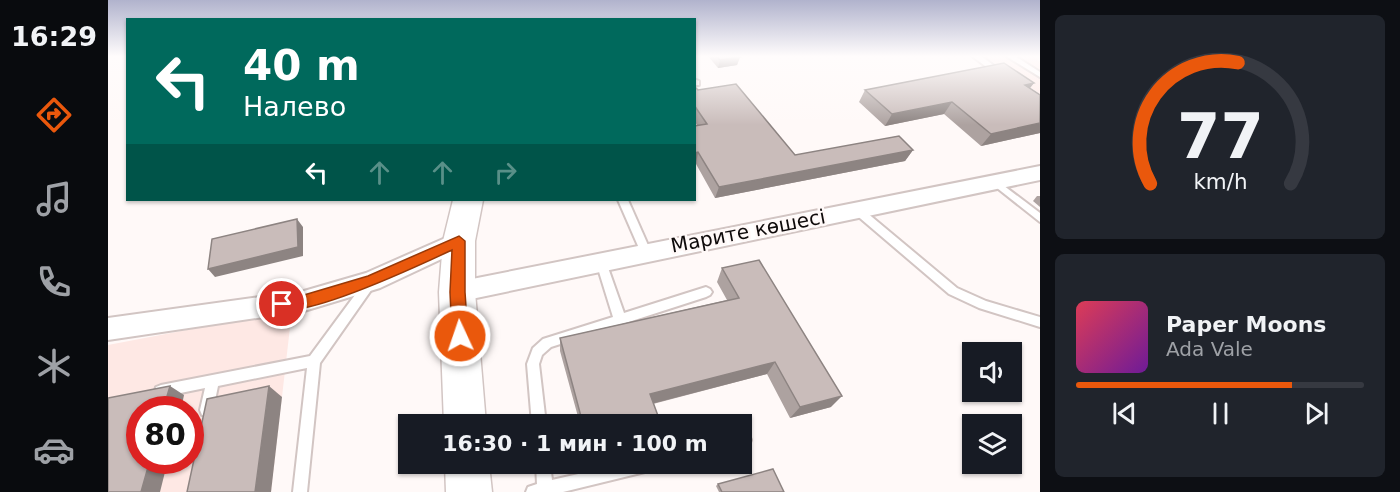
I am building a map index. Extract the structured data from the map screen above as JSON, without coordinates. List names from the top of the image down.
{
  "streets": {
    "street": ["Марите көшесі"]
  },
  "page": {
    "tabs": "16:29",
    "turn": ["40 m", "Налево"],
    "song": ["Paper Moons", "Ada Vale"],
    "limit": "80",
    "trip": "16:30 · 1 мин · 100 m",
    "gauge": ["77", "km/h"]
  }
}
